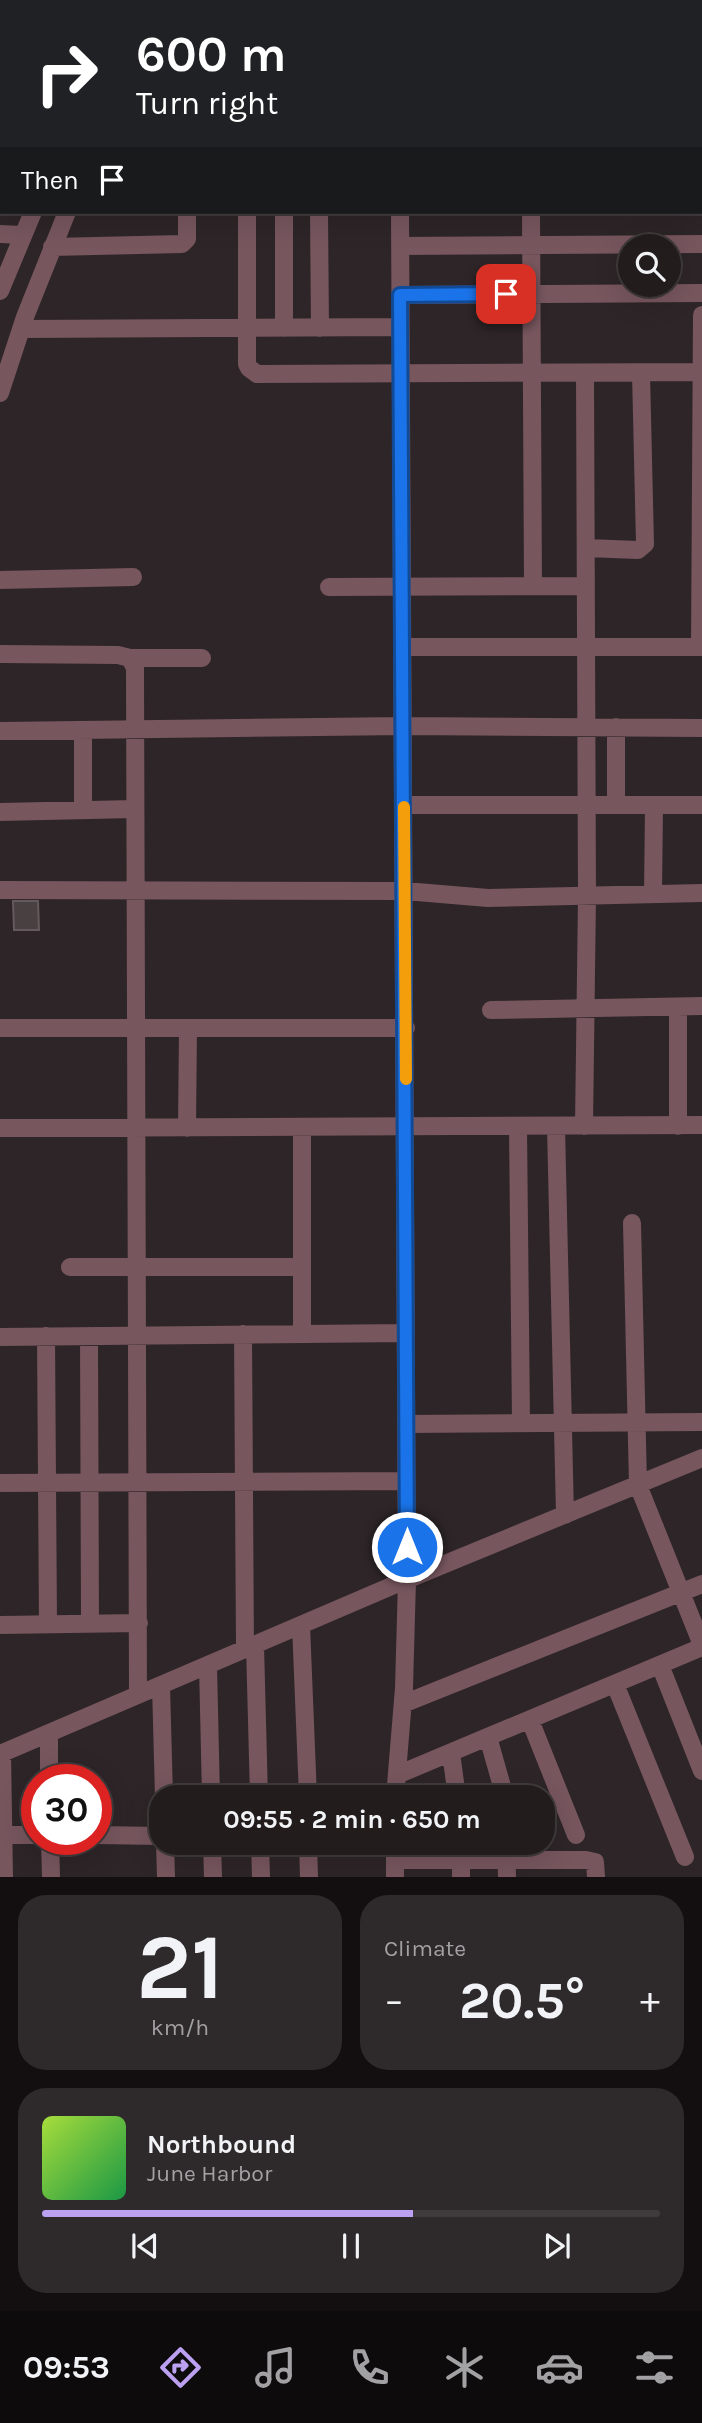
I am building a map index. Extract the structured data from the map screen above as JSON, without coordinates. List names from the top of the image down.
{
  "page": {
    "turn": ["600 m", "Turn right"],
    "then": "Then",
    "limit": "30",
    "trip": "09:55 · 2 min · 650 m",
    "tile": [
      ["21", "km/h"],
      "Climate"
    ],
    "heat": ["−", "20.5°", "+"],
    "song": ["Northbound", "June Harbor"],
    "tabs": "09:53"
  }
}
